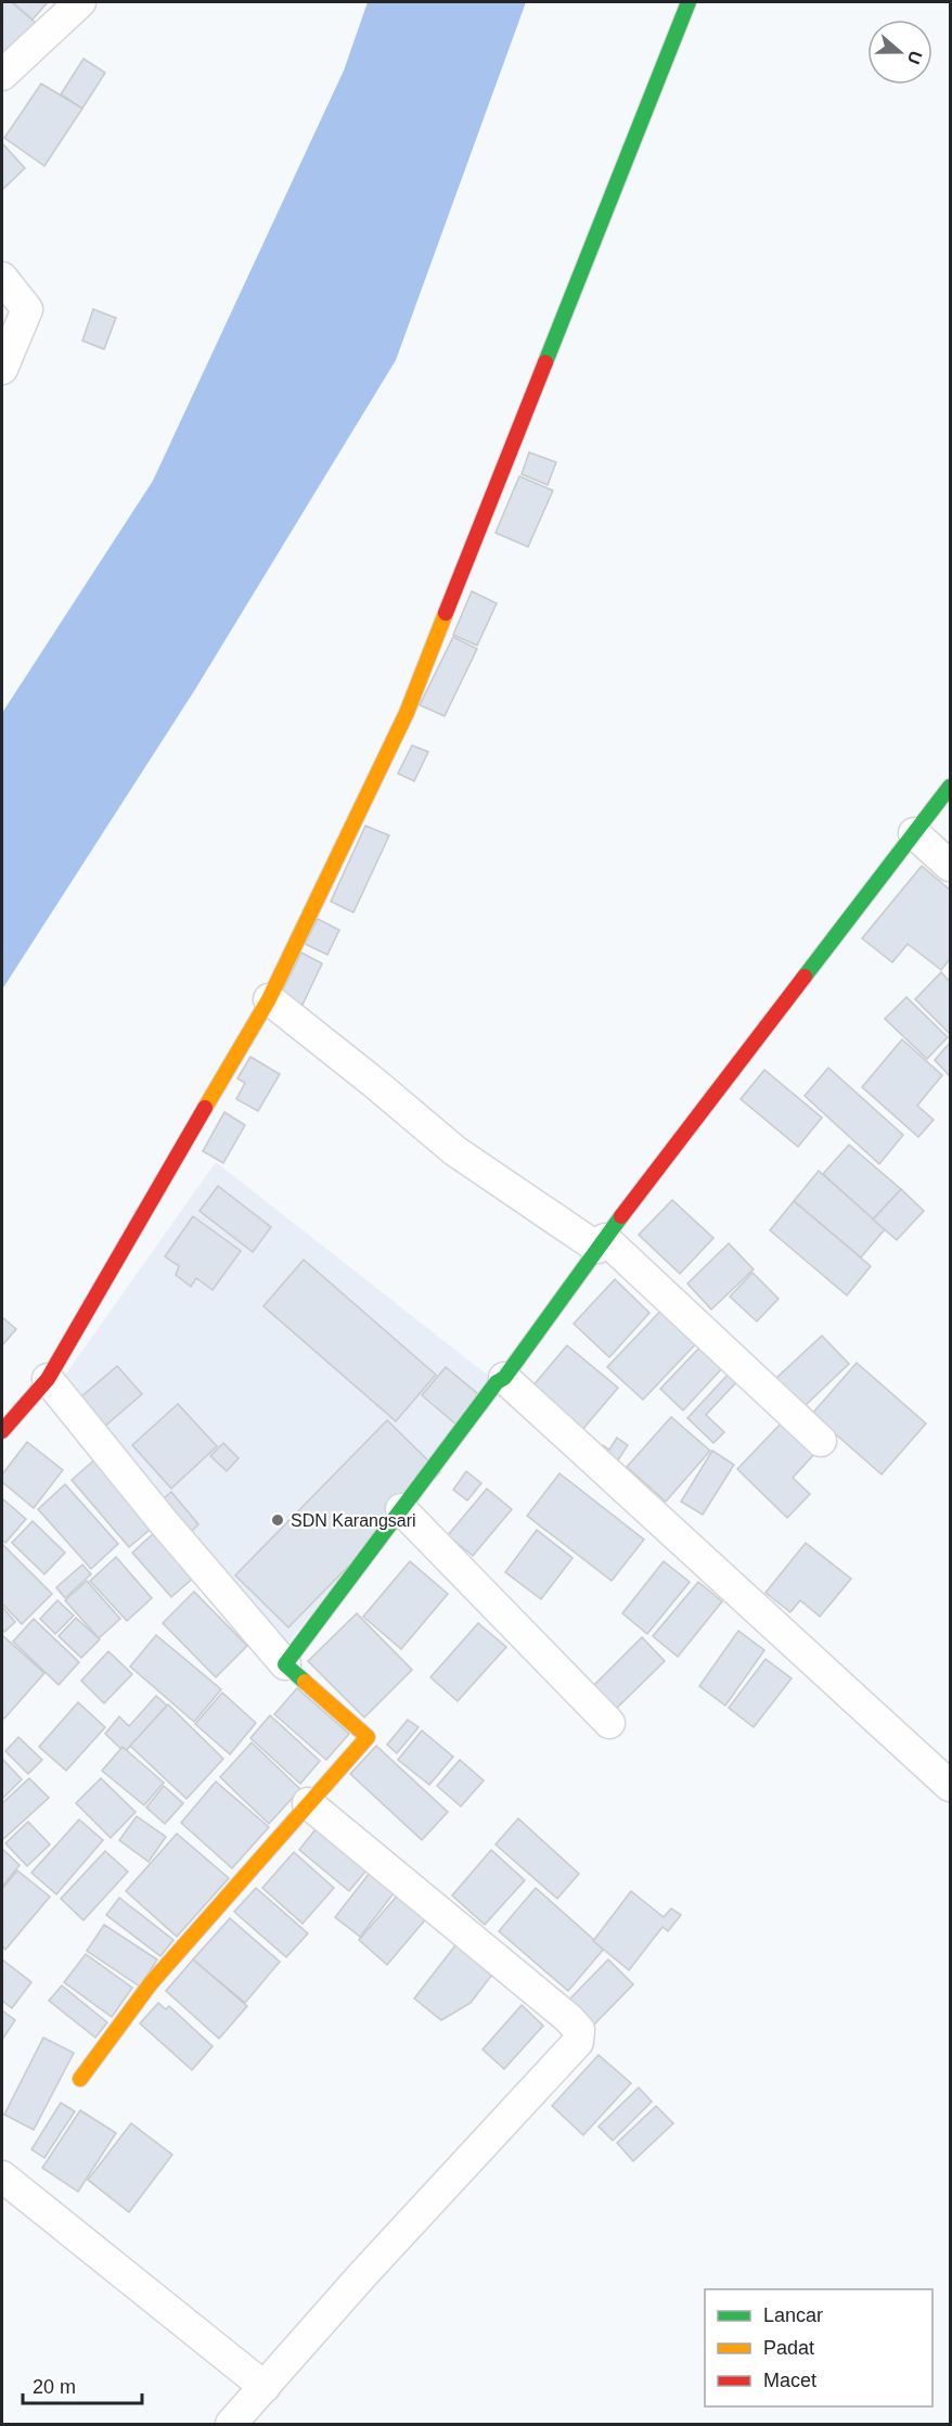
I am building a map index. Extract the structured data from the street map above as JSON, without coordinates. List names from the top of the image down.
{
  "places": ["SDN Karangsari"],
  "legend": ["Lancar", "Padat", "Macet"],
  "scale_bar": "20 m",
  "north": "right"
}
